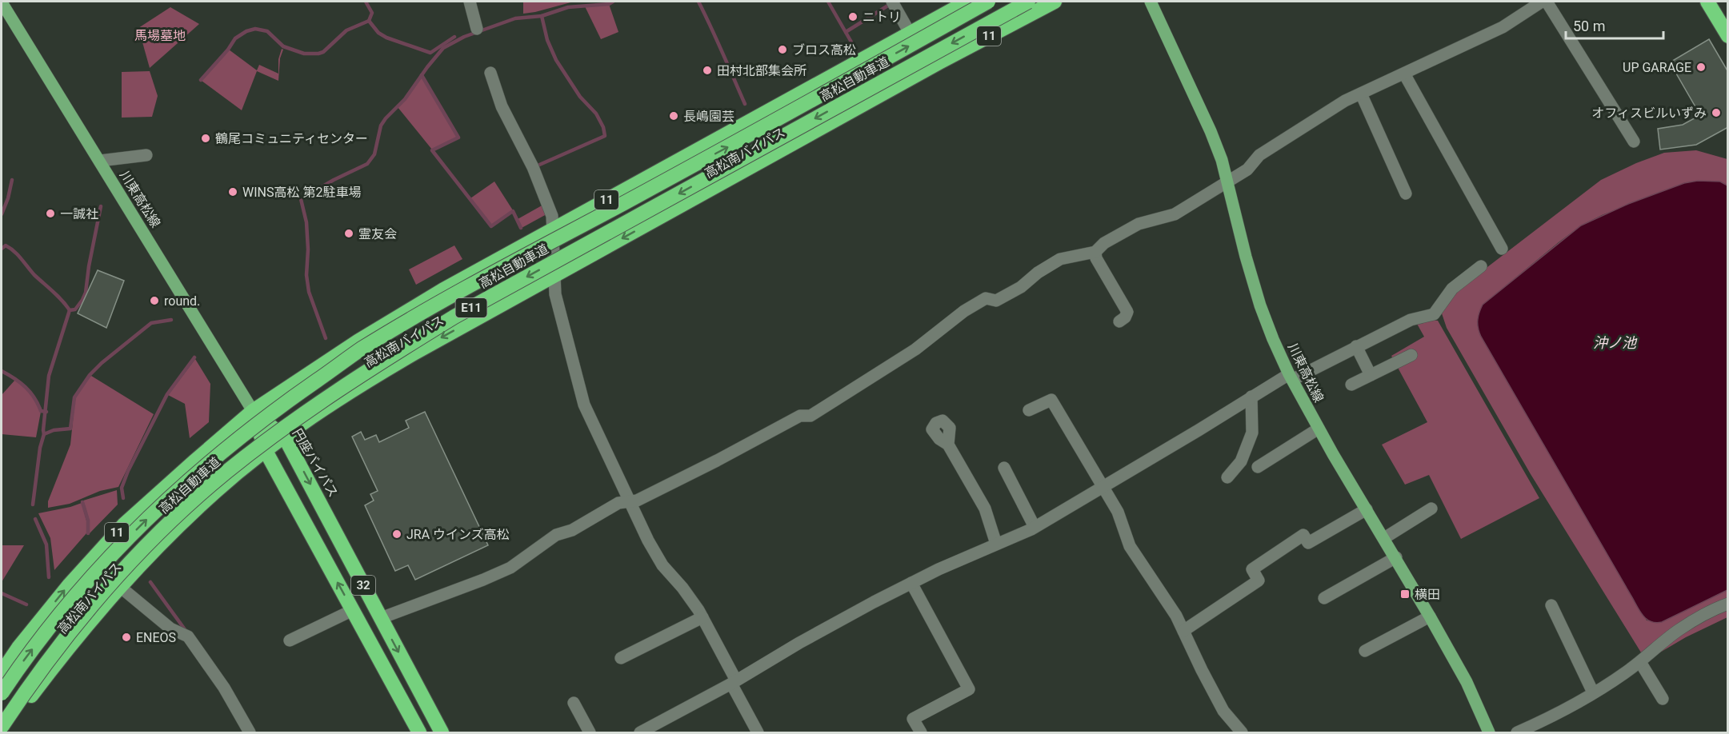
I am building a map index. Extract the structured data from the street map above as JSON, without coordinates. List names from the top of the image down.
{
  "streets": {
    "highway": [
      "11",
      "高松自動車道",
      "高松南バイパス",
      "E11",
      "円座バイパス",
      "32"
    ],
    "main road": ["川東高松線"]
  },
  "crossings": [
    ["高松南バイパス", "川東高松線"],
    ["高松南バイパス", "円座バイパス"],
    ["高松南バイパス", "32"],
    ["川東高松線", "円座バイパス"],
    ["川東高松線", "32"],
    ["円座バイパス", "32"]
  ],
  "water": ["沖ノ池"],
  "parks": ["馬場墓地"],
  "places": {
    "other": [
      "ニトリ",
      "ブロス高松",
      "UP GARAGE",
      "田村北部集会所",
      "オフィスビルいずみ",
      "長嶋園芸",
      "鶴尾コミュニティセンター",
      "WINS高松 第2駐車場",
      "一誠社",
      "霊友会",
      "round.",
      "JRA ウインズ高松",
      "ENEOS"
    ],
    "transit": ["横田"]
  },
  "scale_bar": "50 m"
}
